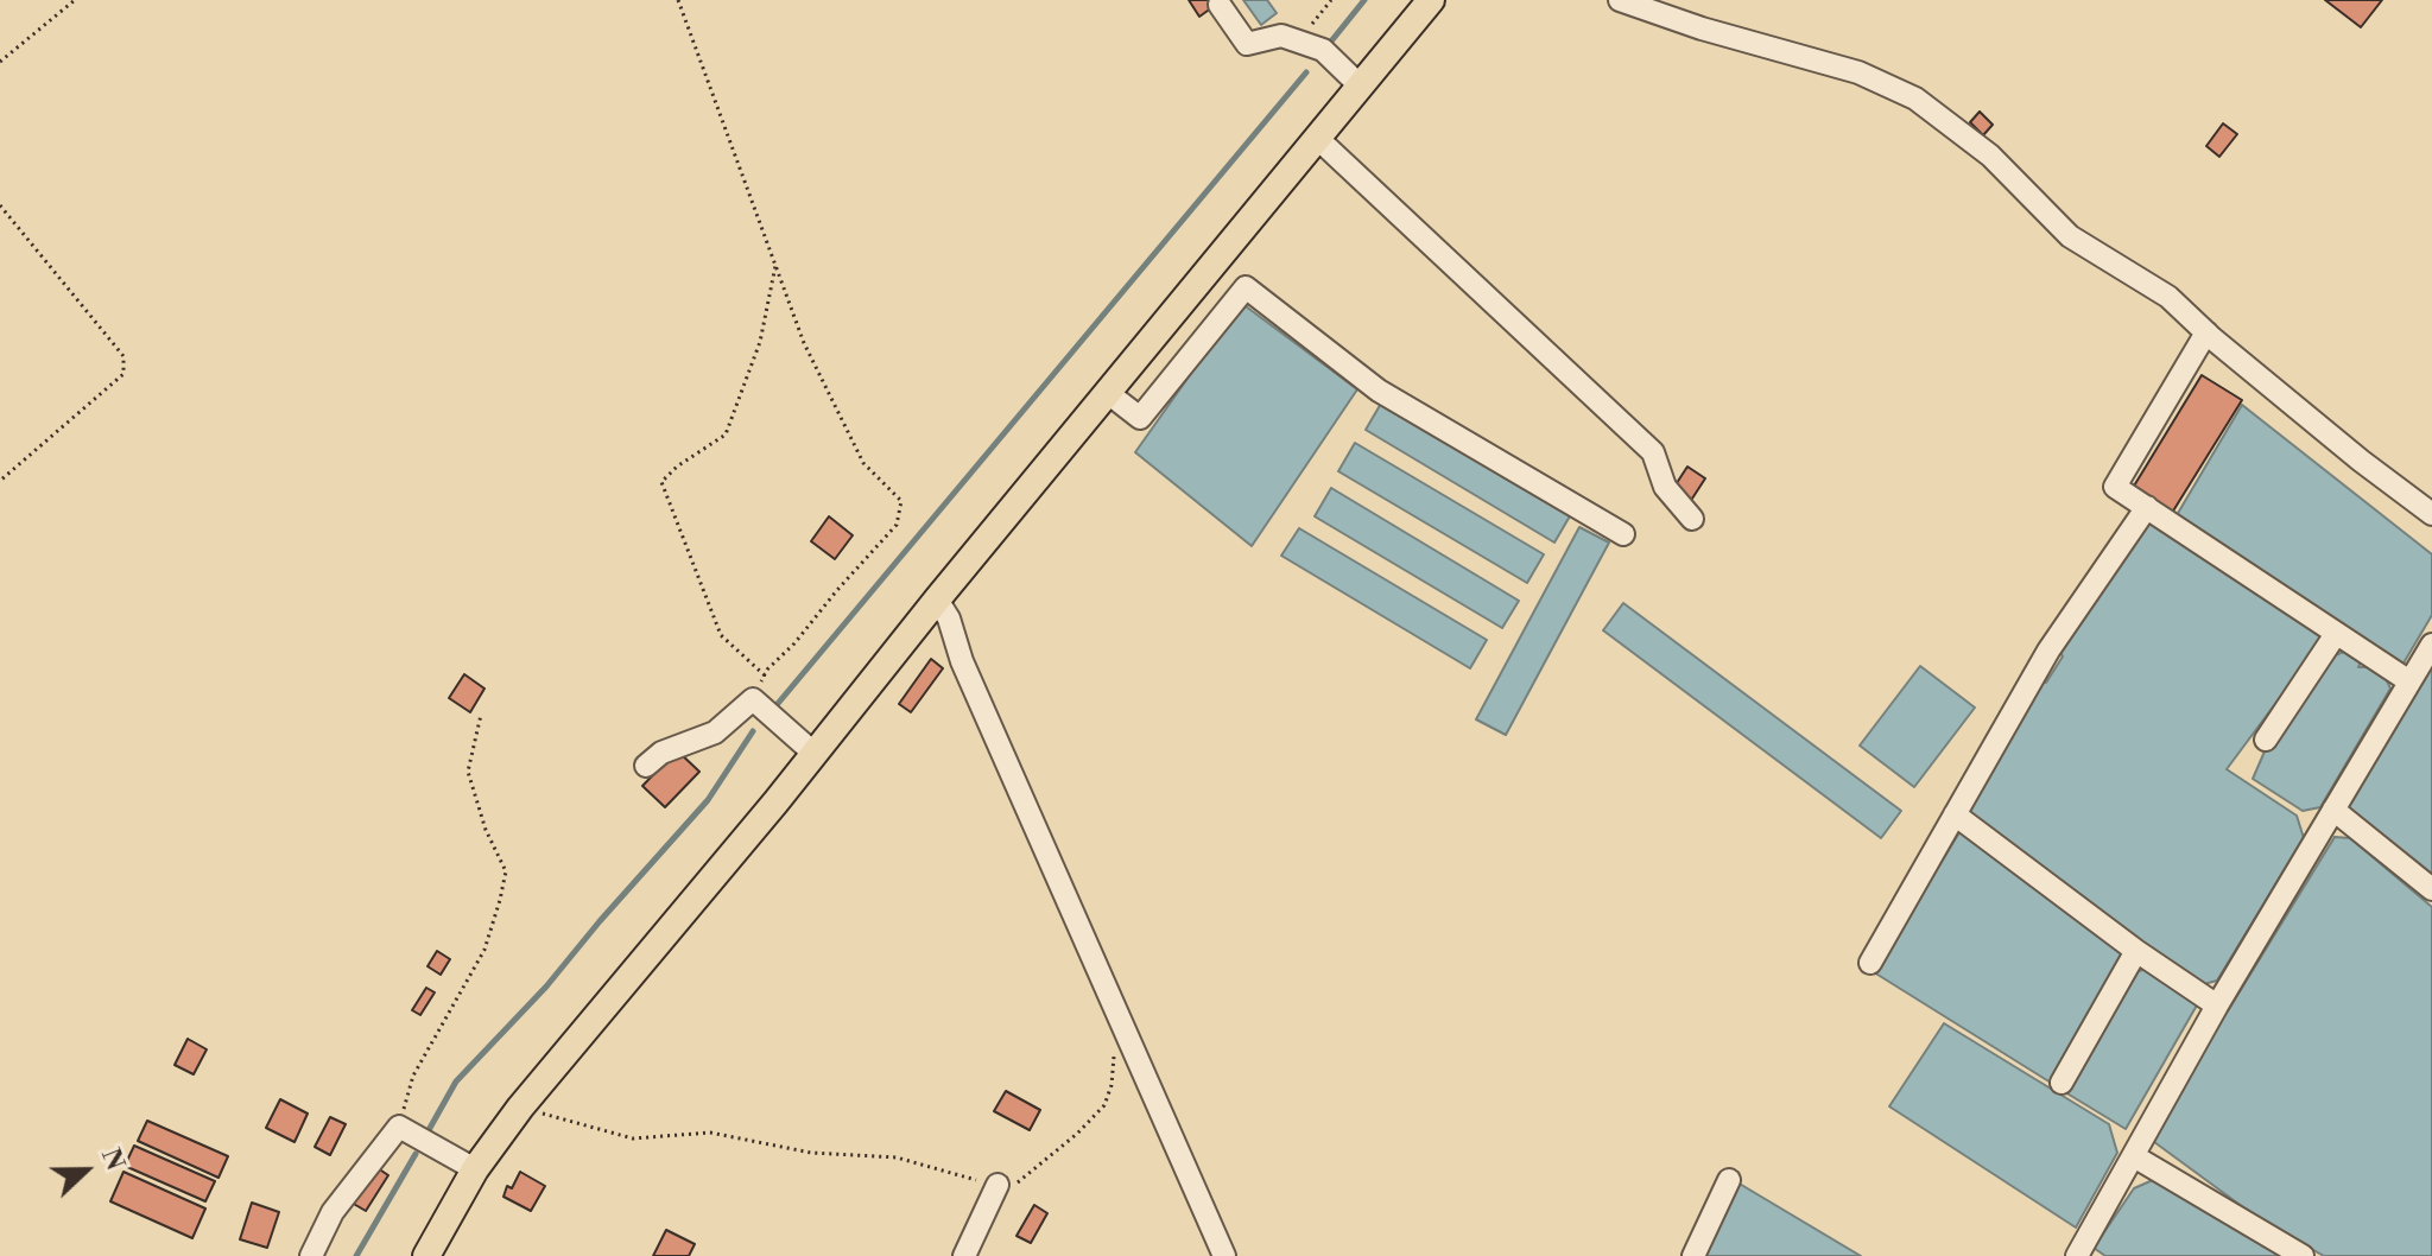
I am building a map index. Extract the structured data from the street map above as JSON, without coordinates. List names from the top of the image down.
{
  "north": "right"
}
